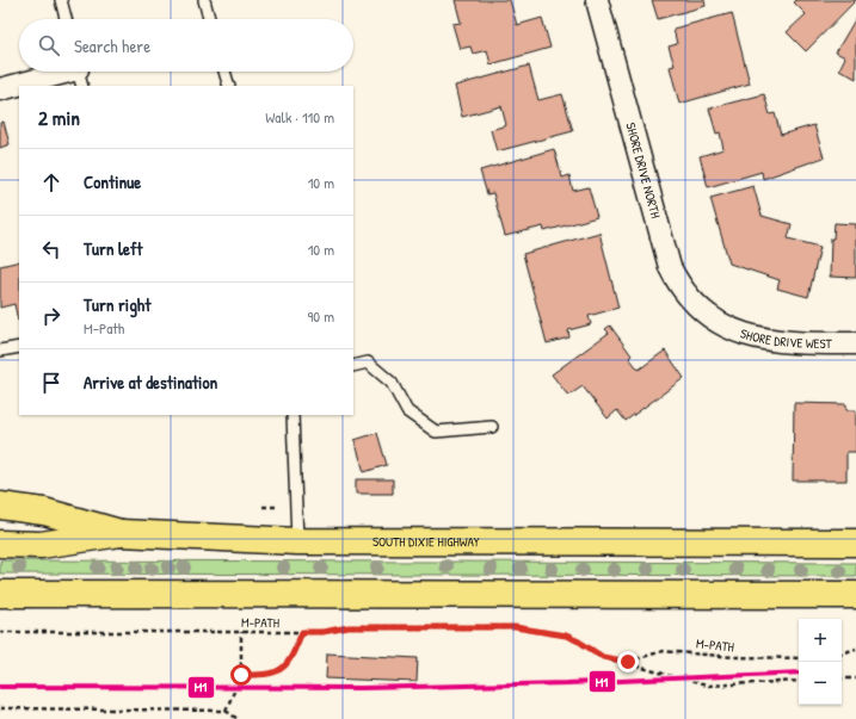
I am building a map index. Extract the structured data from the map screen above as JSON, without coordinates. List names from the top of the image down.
{
  "streets": {
    "main road": ["SOUTH DIXIE HIGHWAY"],
    "street": ["SHORE DRIVE NORTH", "SHORE DRIVE WEST"],
    "path": ["M-PATH"]
  },
  "crossings": [
    ["SHORE DRIVE NORTH", "SHORE DRIVE WEST"]
  ],
  "lines": ["transit line M1"],
  "page": {
    "search": "Search here",
    "heading": ["2 min", "Walk · 110 m"],
    "list": [
      ["Continue", "10 m"],
      ["Turn left", "10 m"],
      ["Turn right", "M-Path", "90 m"],
      "Arrive at destination"
    ],
    "map_buttons": ["+", "−"]
  }
}
